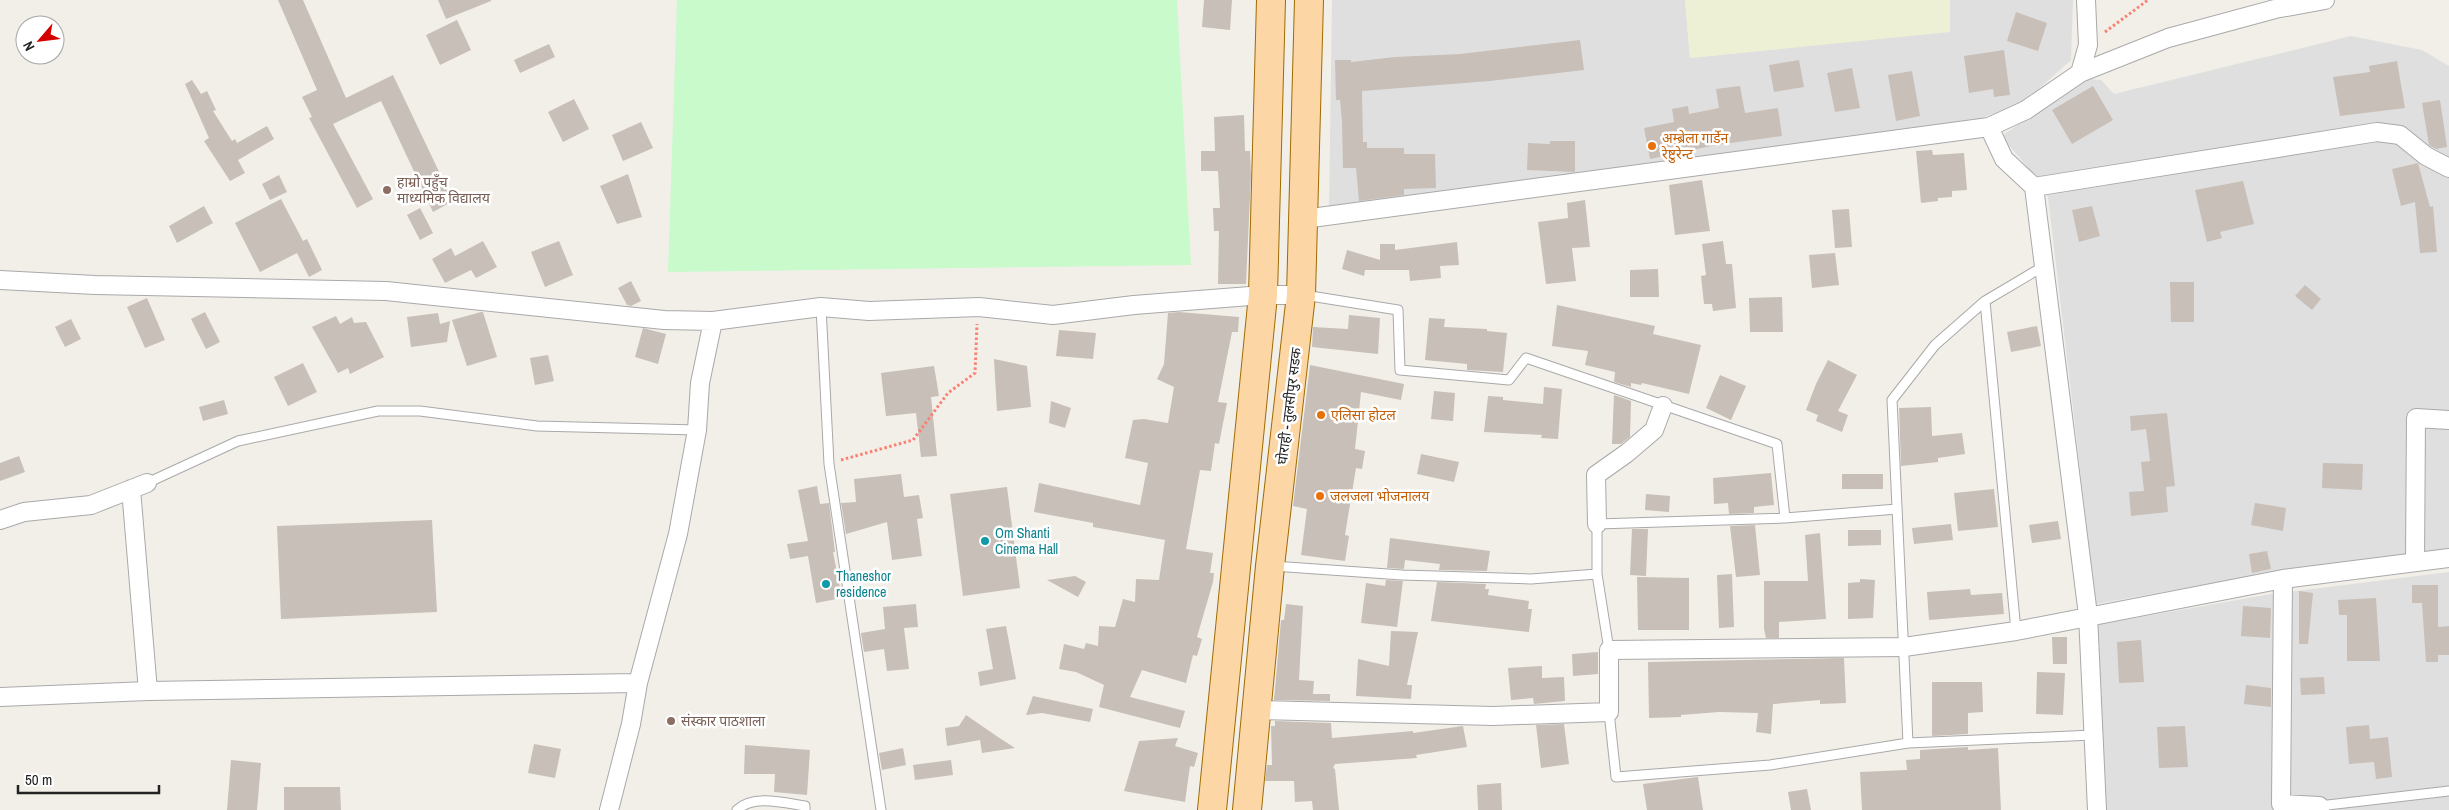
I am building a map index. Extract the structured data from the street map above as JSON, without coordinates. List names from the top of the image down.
{
  "streets": {
    "main road": ["घोराही - तुलसीपुर सडक"]
  },
  "places": [
    "अम्ब्रेला गार्डेन रेष्टुरेन्ट",
    "हाम्रो पहुँच माध्यमिक विद्यालय",
    "एलिसा होटल",
    "जलजला भोजनालय",
    "Om Shanti Cinema Hall",
    "Thaneshor residence",
    "संस्कार पाठशाला"
  ],
  "scale_bar": "50 m",
  "north": "bottom left"
}
